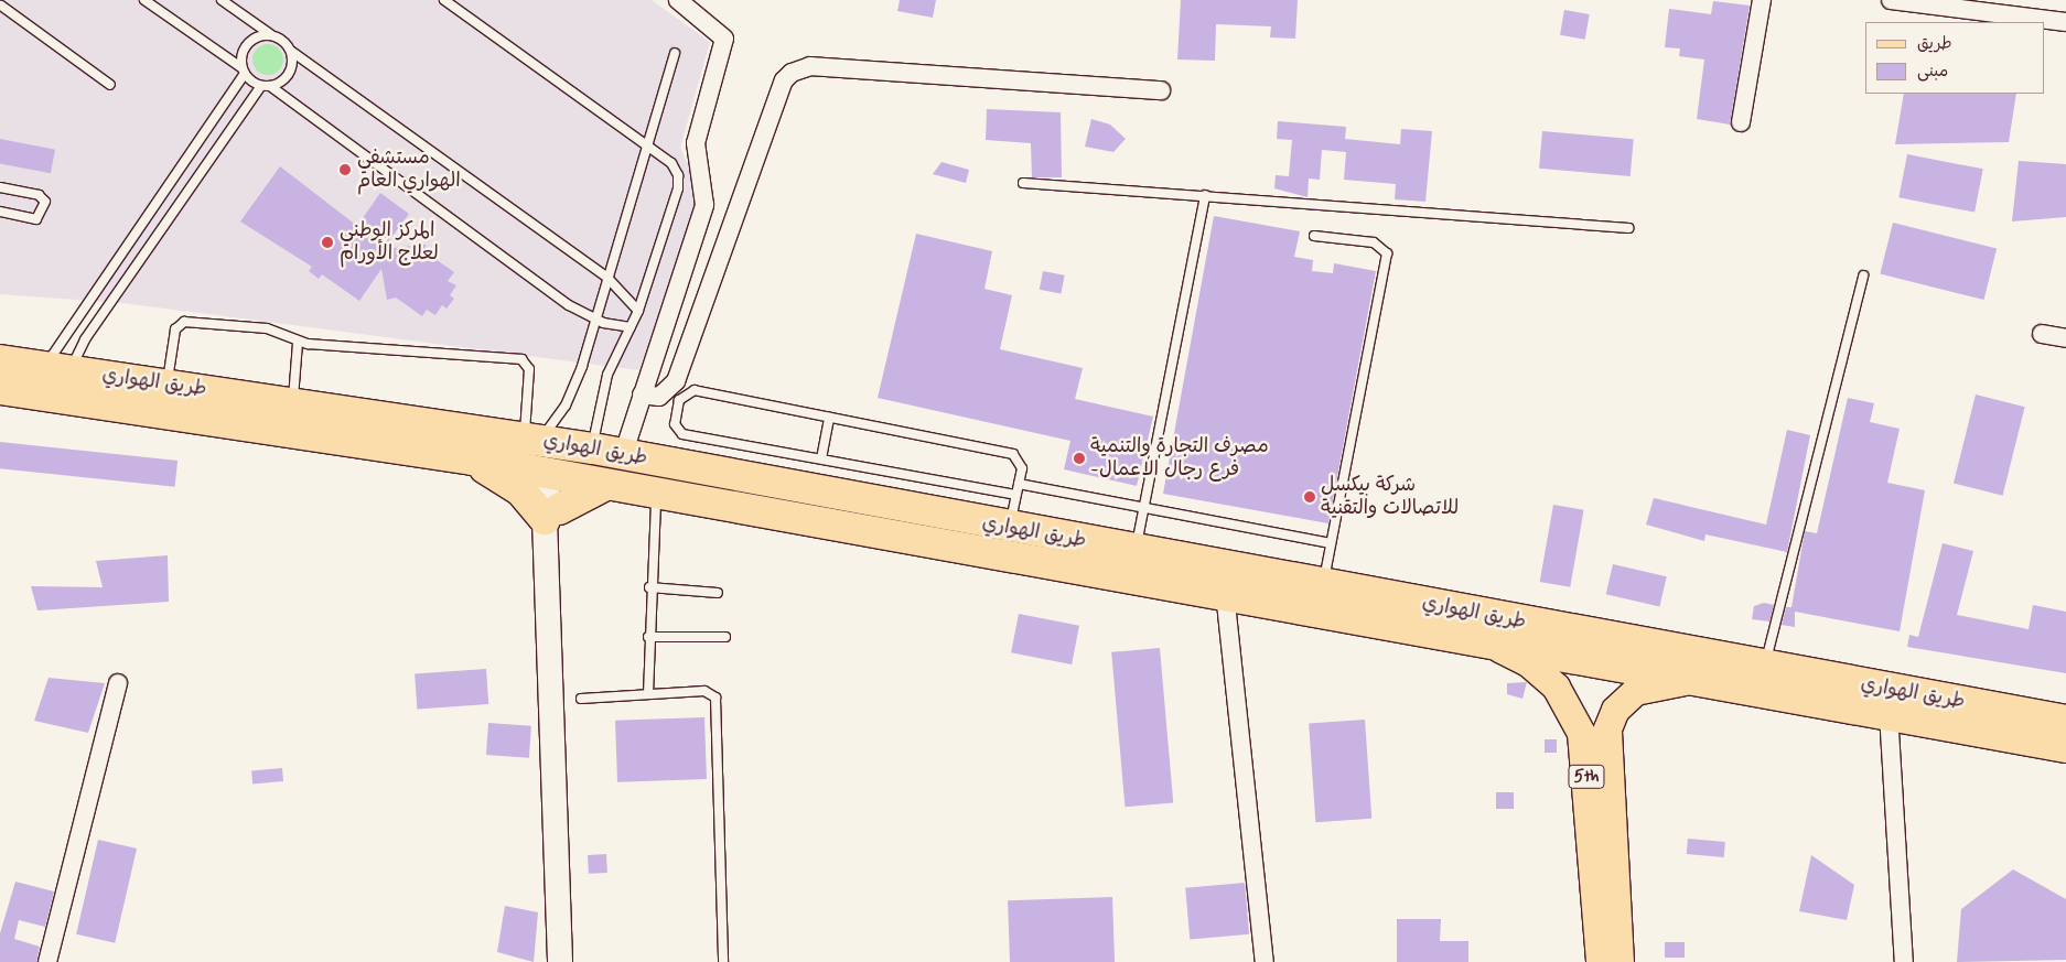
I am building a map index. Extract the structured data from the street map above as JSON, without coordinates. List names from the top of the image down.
{
  "streets": {
    "highway": ["طريق الهواري"],
    "main road": ["5th"]
  },
  "crossings": [
    ["طريق الهواري", "5th"]
  ],
  "places": [
    "مستشفي الهواري العام",
    "المركز الوطني لعلاج الأورام",
    "مصرف التجارة والتنمية -فرع رجال الاعمال",
    "شركة بيكسل للاتصالات والتقنية"
  ],
  "legend": ["طريق", "مبنى"]
}
